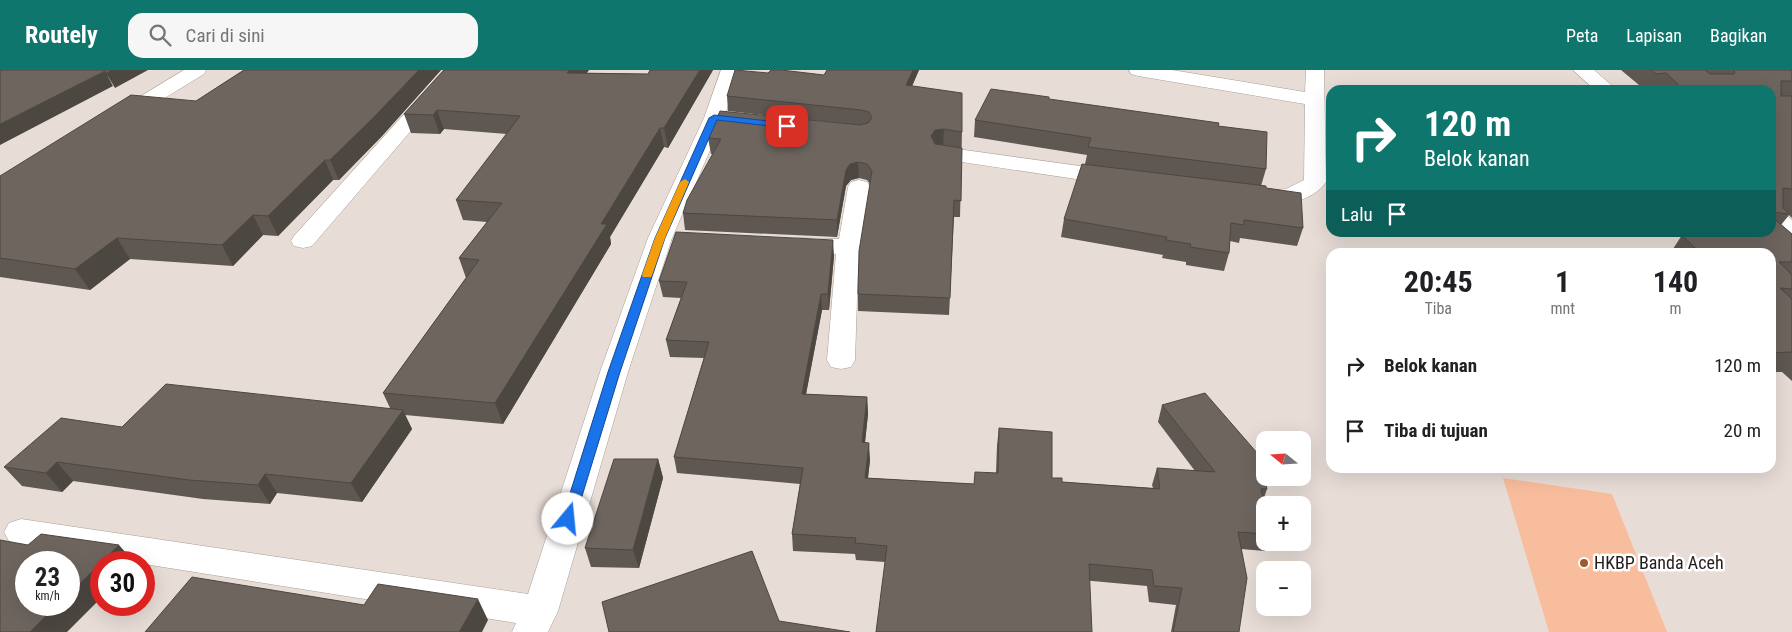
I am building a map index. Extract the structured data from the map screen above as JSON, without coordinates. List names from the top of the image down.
{
  "places": ["HKBP Banda Aceh"],
  "north": "left",
  "page": {
    "header": "Routely",
    "search": "Cari di sini",
    "nav": ["Peta", "Lapisan", "Bagikan"],
    "turn": ["120 m", "Belok kanan"],
    "then": "Lalu",
    "eta": [
      "20:45",
      "Tiba",
      "1",
      "mnt",
      "140",
      "m"
    ],
    "list": [
      {
        "name": "Belok kanan",
        "value": "120 m"
      },
      {
        "name": "Tiba di tujuan",
        "value": "20 m"
      }
    ],
    "map_buttons": ["+", "−"],
    "speed": "23 km/h",
    "limit": "30"
  }
}
